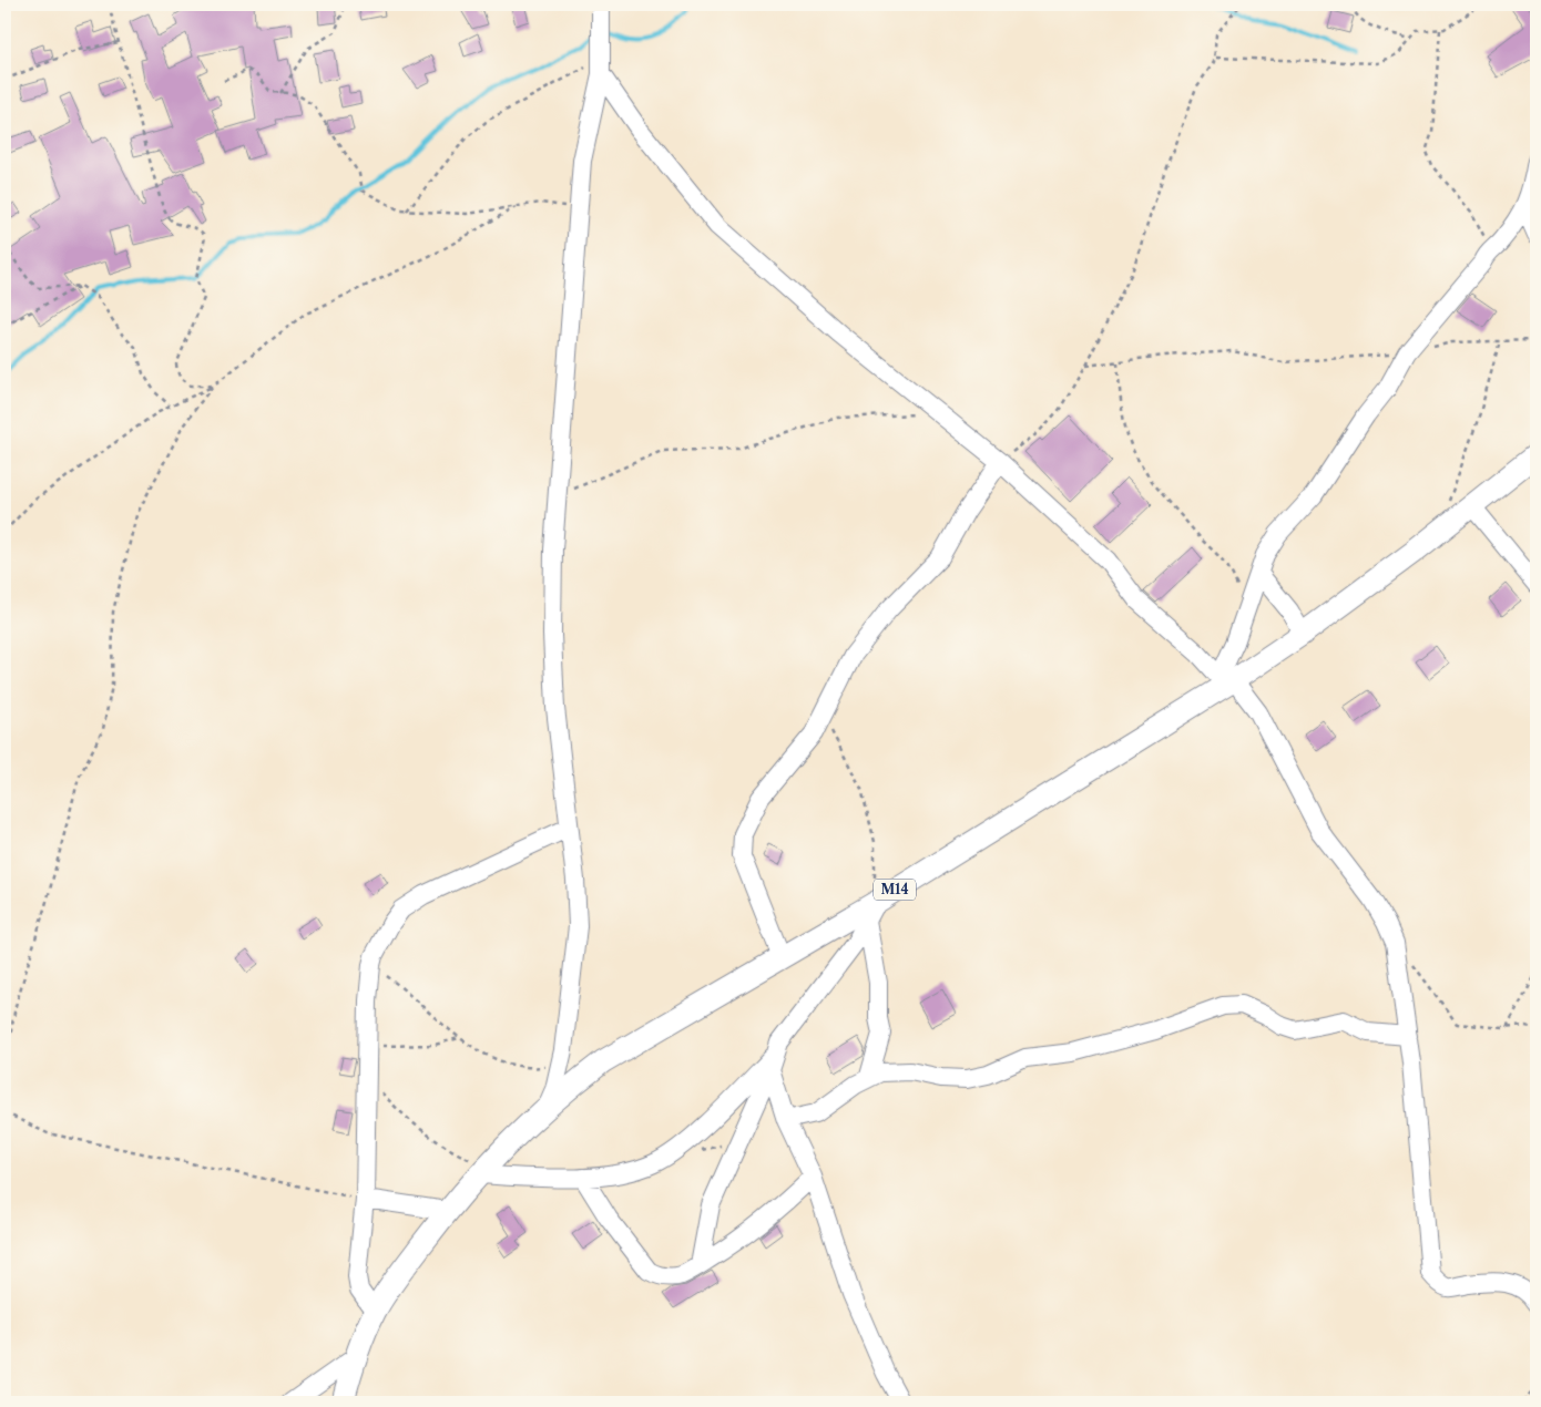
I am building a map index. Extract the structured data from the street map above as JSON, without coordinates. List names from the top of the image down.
{
  "streets": {
    "main road": ["M14"]
  }
}
